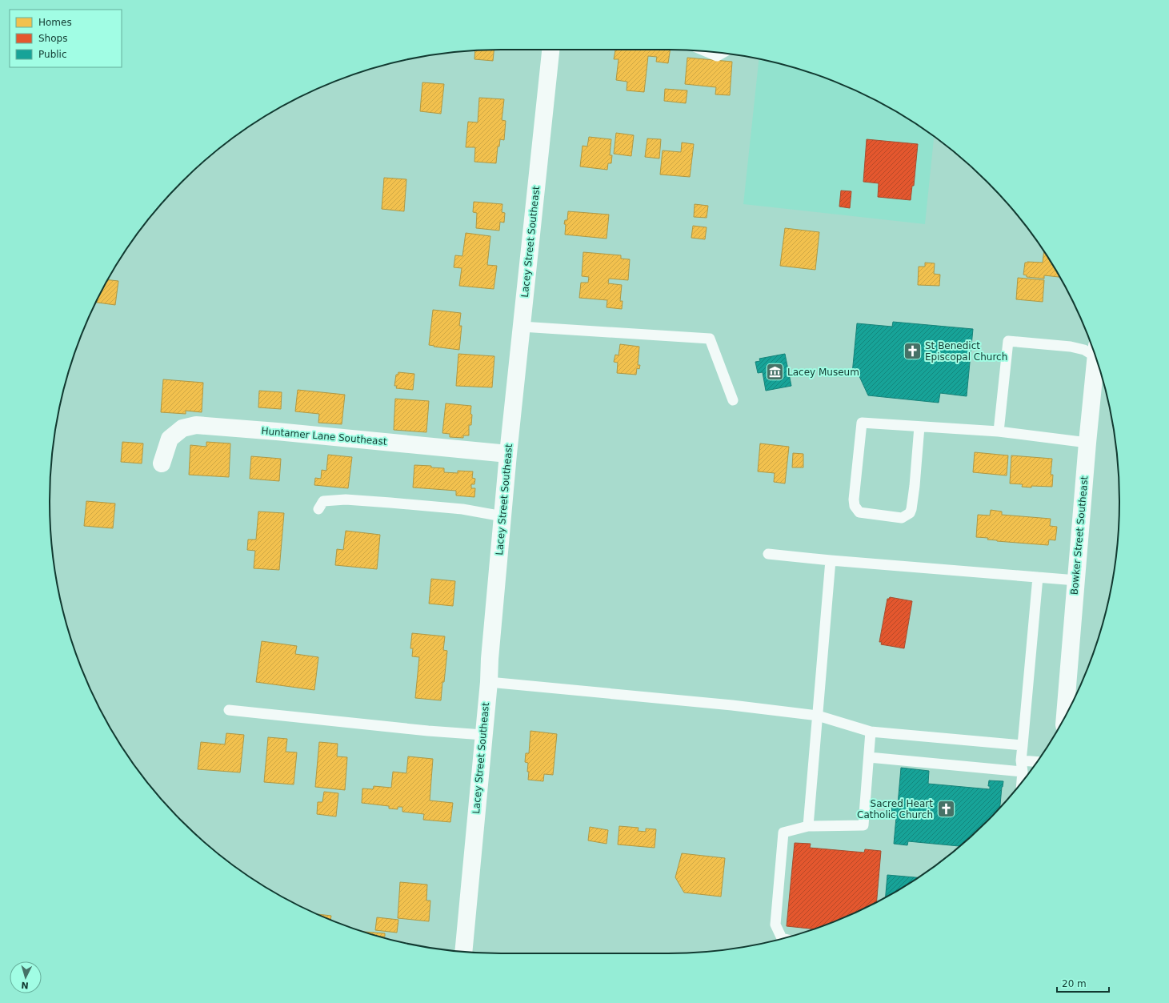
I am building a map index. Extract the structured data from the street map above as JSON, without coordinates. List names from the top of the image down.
{
  "streets": {
    "street": ["Lacey Street Southeast", "Huntamer Lane Southeast", "Bowker Street Southeast"]
  },
  "crossings": [
    ["Lacey Street Southeast", "Huntamer Lane Southeast"]
  ],
  "places": {
    "church": ["St Benedict Episcopal Church", "Sacred Heart Catholic Church"],
    "museum": ["Lacey Museum"]
  },
  "legend": ["Homes", "Shops", "Public"],
  "scale_bar": "20 m",
  "north": "bottom"
}
